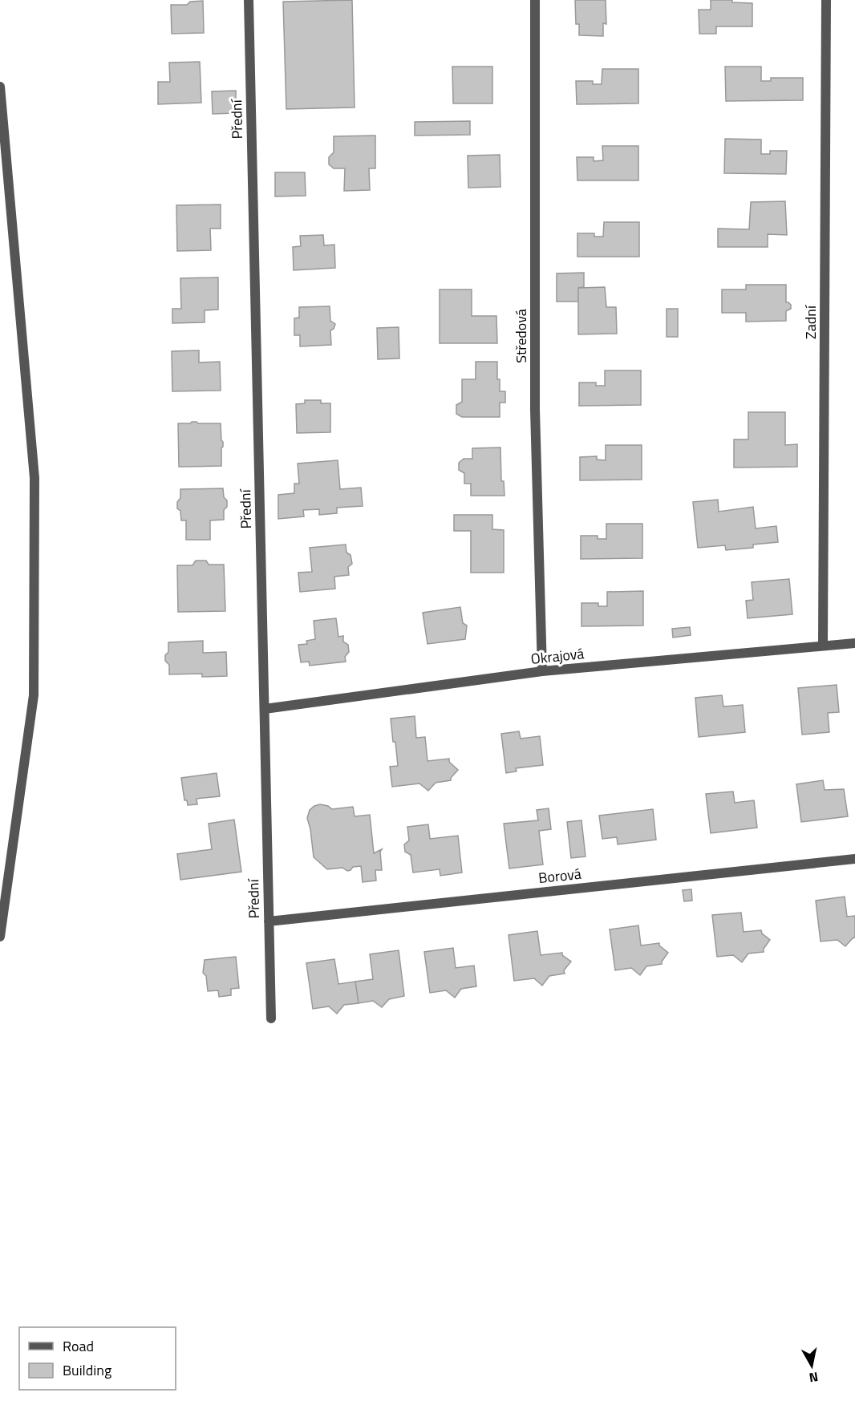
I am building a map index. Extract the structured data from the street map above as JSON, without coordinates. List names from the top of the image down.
{
  "streets": {
    "street": [
      "Přední",
      "Zadní",
      "Středová",
      "Okrajová",
      "Borová"
    ]
  },
  "crossings": [
    ["Přední", "Okrajová"],
    ["Přední", "Borová"],
    ["Zadní", "Okrajová"],
    ["Středová", "Okrajová"]
  ],
  "legend": ["Road", "Building"],
  "north": "bottom"
}
